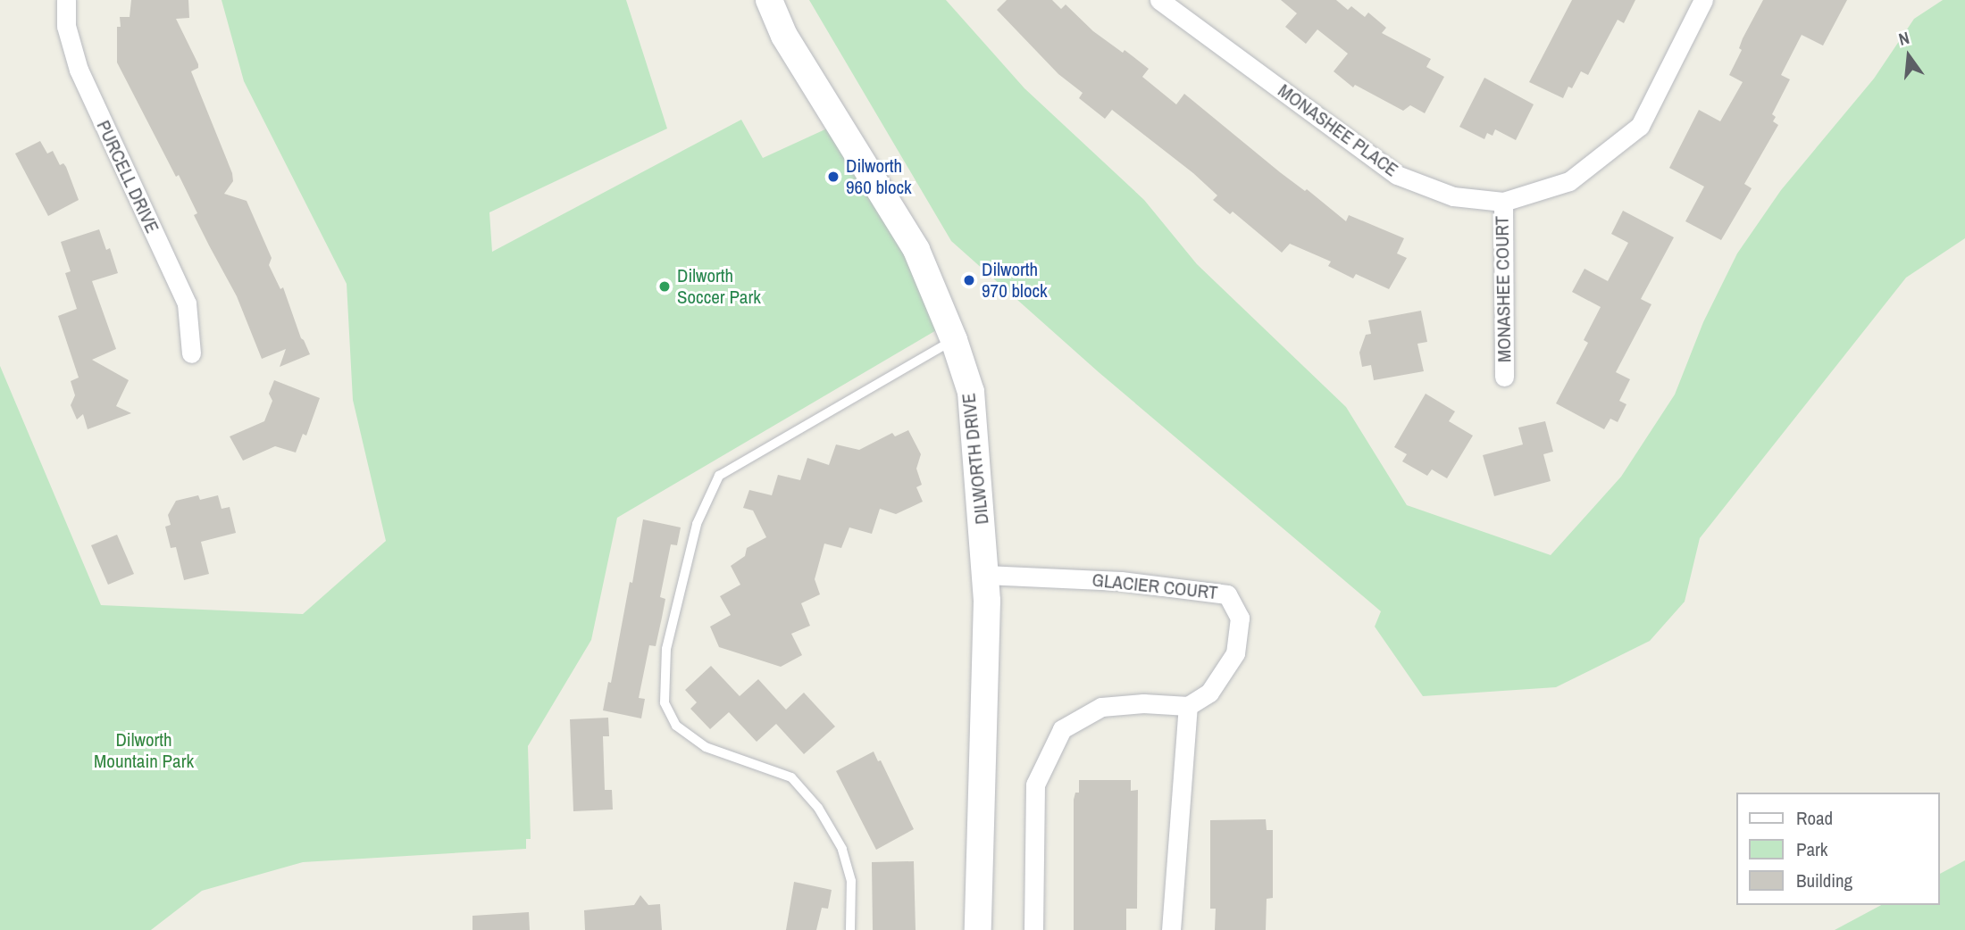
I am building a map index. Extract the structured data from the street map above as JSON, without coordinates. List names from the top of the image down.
{
  "streets": {
    "street": [
      "MONASHEE PLACE",
      "PURCELL DRIVE",
      "MONASHEE COURT",
      "DILWORTH DRIVE",
      "GLACIER COURT"
    ]
  },
  "crossings": [
    ["MONASHEE PLACE", "MONASHEE COURT"],
    ["DILWORTH DRIVE", "GLACIER COURT"]
  ],
  "parks": ["Dilworth Mountain Park"],
  "places": ["Dilworth 960 block", "Dilworth 970 block", "Dilworth Soccer Park"],
  "legend": ["Road", "Park", "Building"],
  "north": "top"
}
